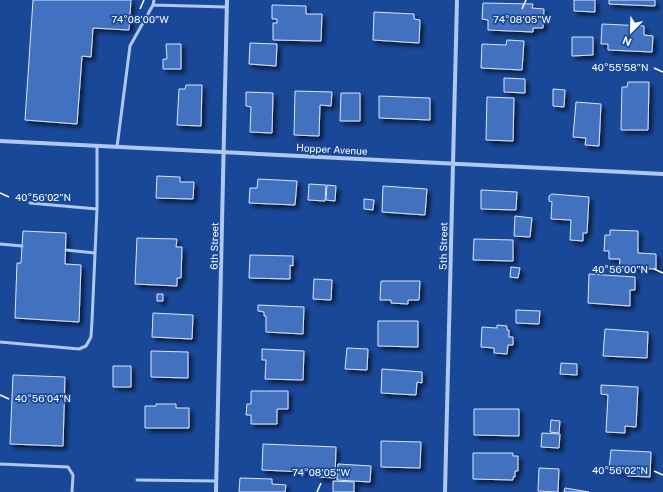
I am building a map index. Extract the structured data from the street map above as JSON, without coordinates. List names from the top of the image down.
{
  "streets": {
    "street": ["Hopper Avenue", "6th Street", "5th Street"]
  },
  "crossings": [
    ["Hopper Avenue", "6th Street"],
    ["Hopper Avenue", "5th Street"]
  ],
  "north": "bottom left",
  "coordinates": [
    "74°08'05\"W",
    "74°08'00\"W",
    "40°55'58\"N",
    "40°56'02\"N",
    "40°56'00\"N",
    "40°56'04\"N"
  ]
}
